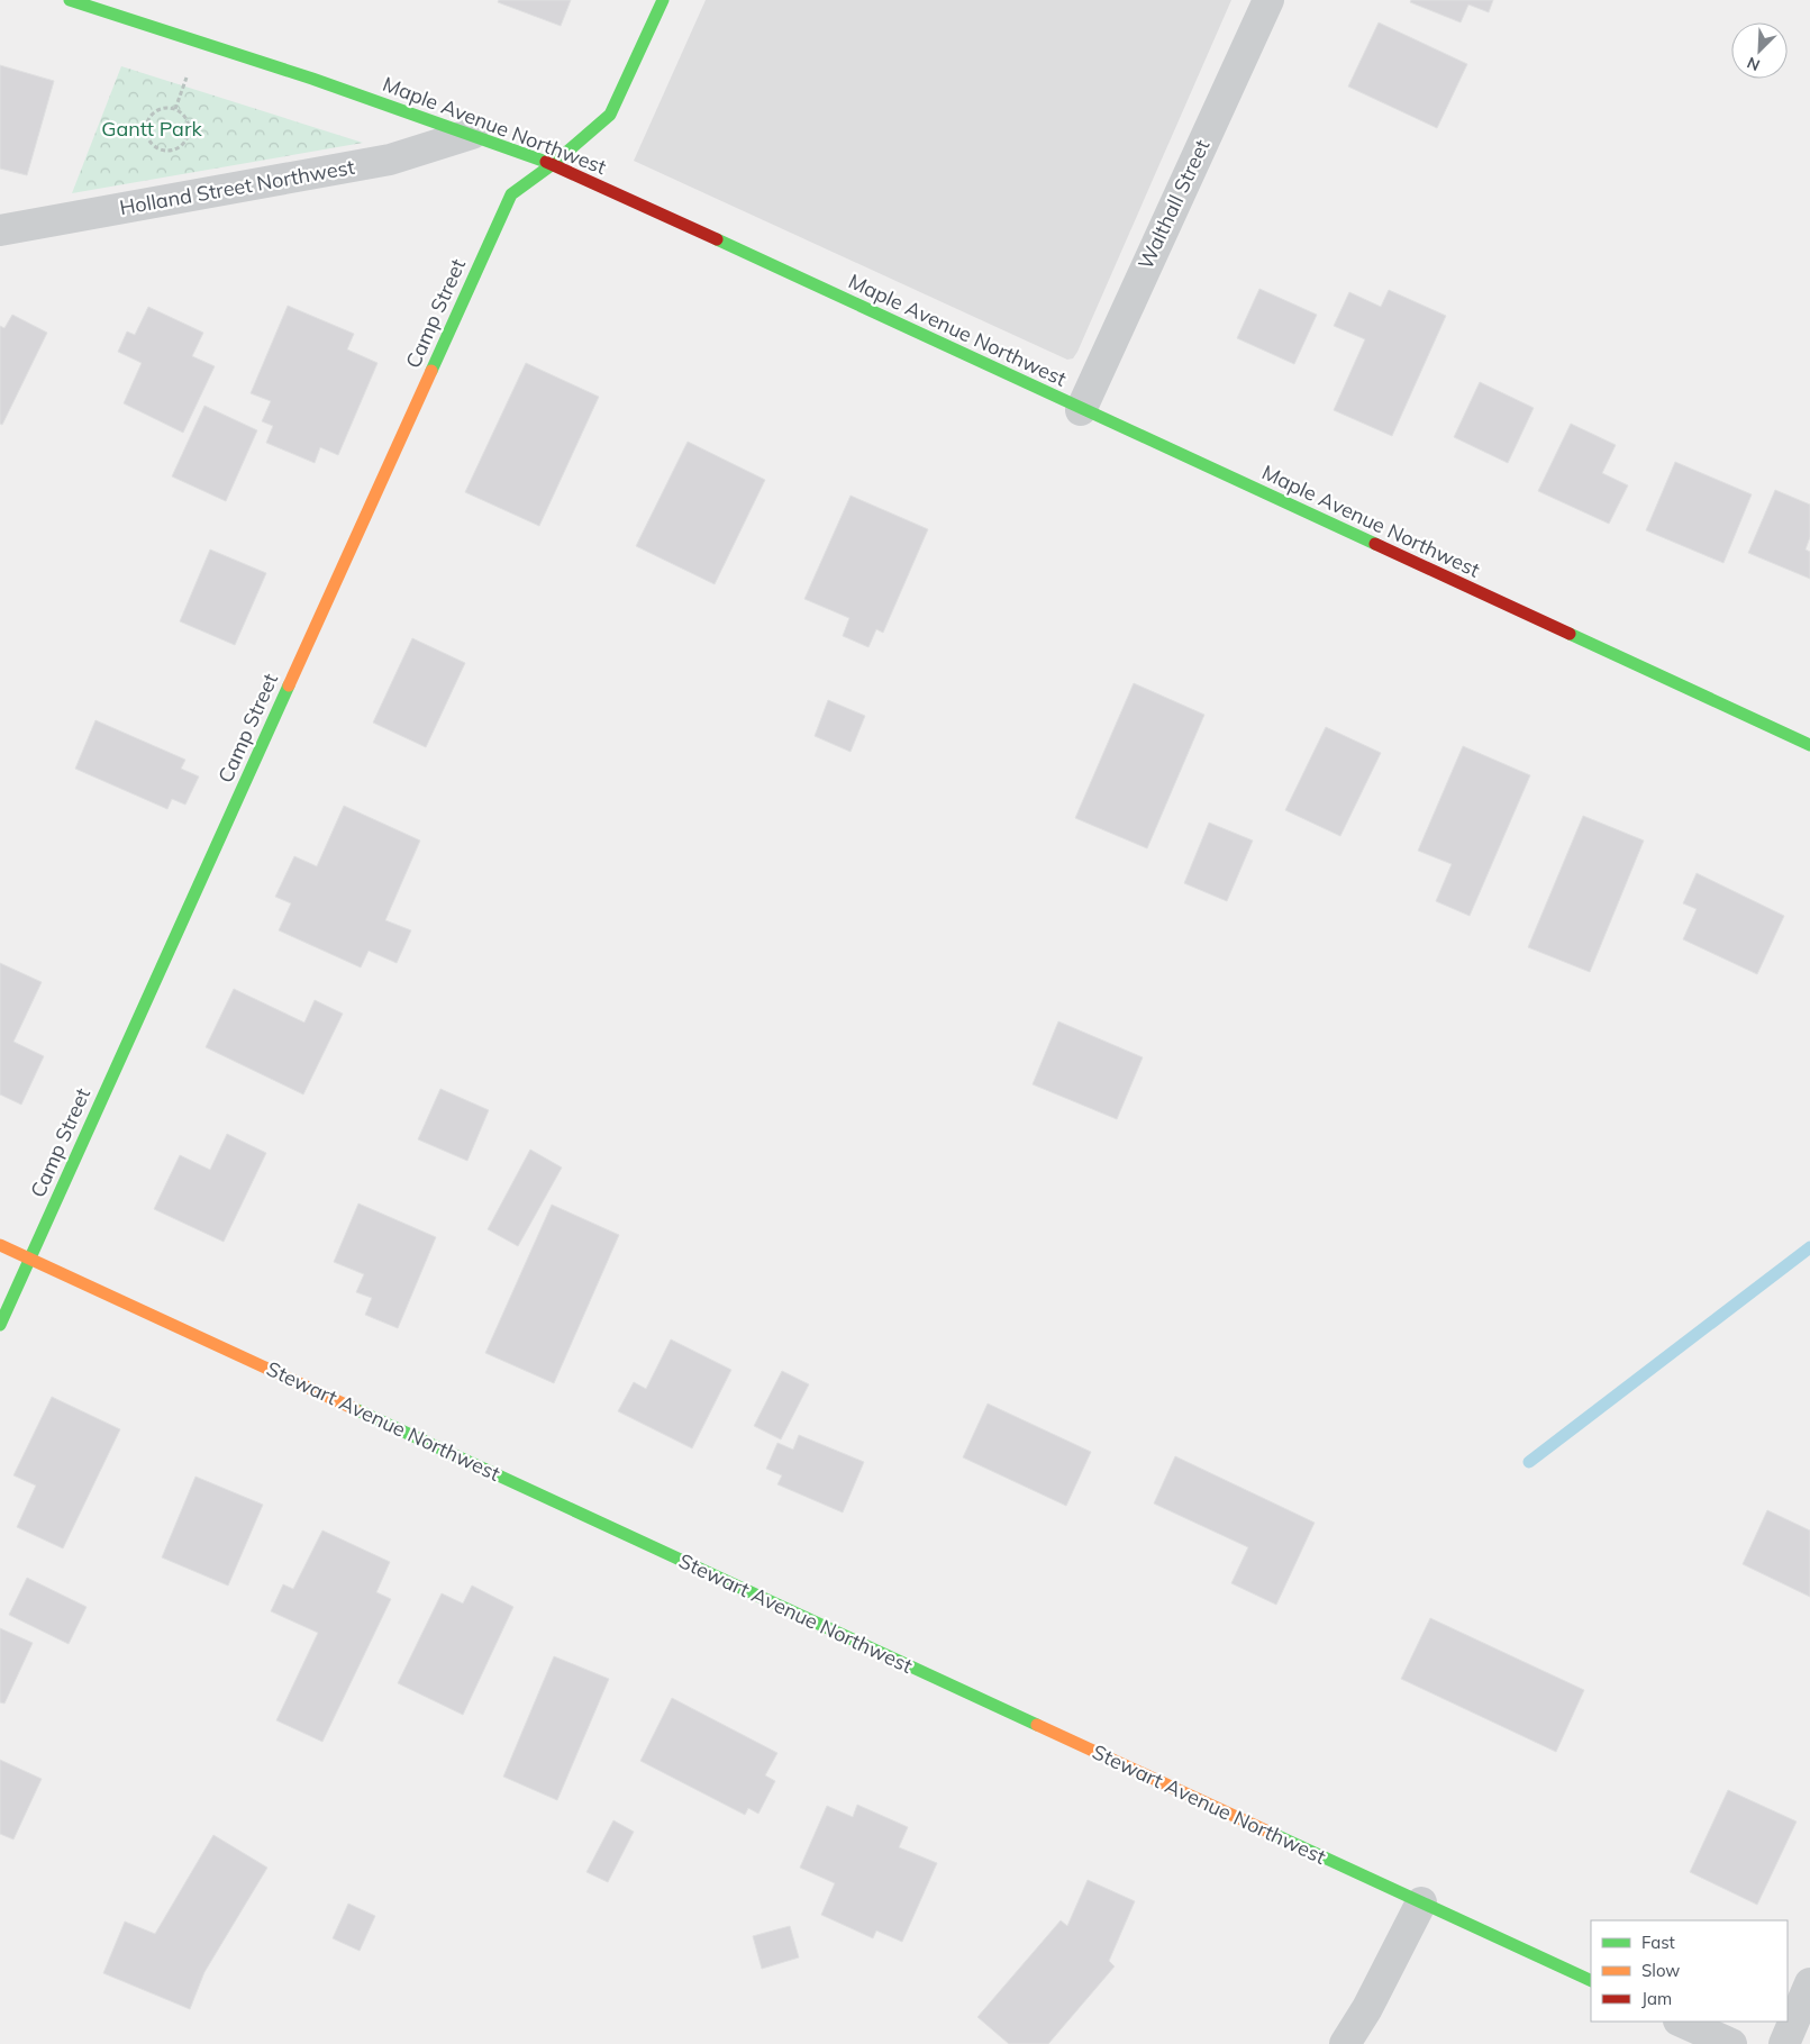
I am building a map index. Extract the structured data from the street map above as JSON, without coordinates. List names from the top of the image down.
{
  "streets": {
    "street": [
      "Maple Avenue Northwest",
      "Holland Street Northwest",
      "Walthall Street",
      "Camp Street",
      "Stewart Avenue Northwest"
    ]
  },
  "crossings": [
    ["Maple Avenue Northwest", "Holland Street Northwest"],
    ["Maple Avenue Northwest", "Walthall Street"],
    ["Maple Avenue Northwest", "Camp Street"],
    ["Camp Street", "Stewart Avenue Northwest"]
  ],
  "parks": ["Gantt Park"],
  "legend": ["Fast", "Slow", "Jam"],
  "north": "bottom left"
}
